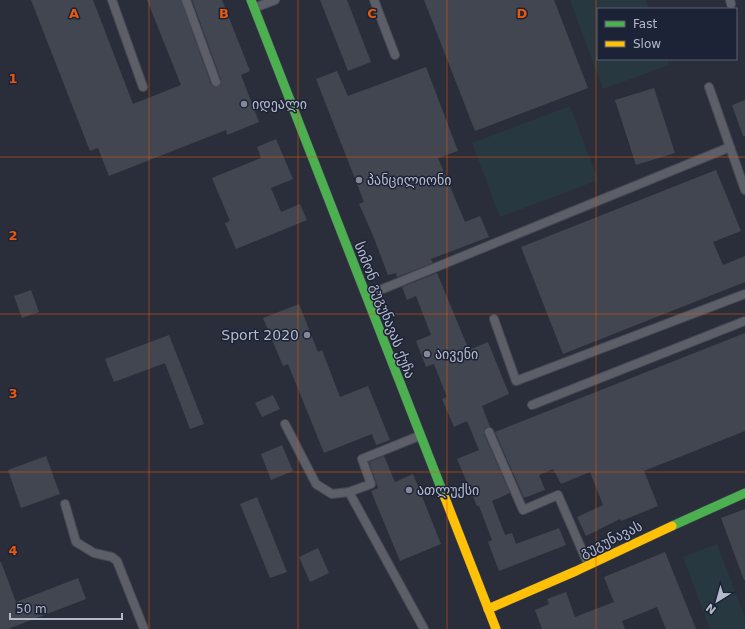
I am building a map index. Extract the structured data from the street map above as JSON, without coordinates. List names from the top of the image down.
{
  "streets": {
    "main road": ["სიმონ გუგუნავას ქუჩა", "გუგუნავას"]
  },
  "crossings": [
    ["სიმონ გუგუნავას ქუჩა", "გუგუნავას"]
  ],
  "places": [
    "იდეალი",
    "პანცილიონი",
    "Sport 2020",
    "აივენი",
    "ათლუქსი"
  ],
  "legend": ["Fast", "Slow"],
  "scale_bar": "50 m",
  "north": "bottom left",
  "grid": {
    "columns": [
      "A",
      "B",
      "C",
      "D"
    ],
    "rows": [
      "1",
      "2",
      "3",
      "4"
    ]
  }
}
